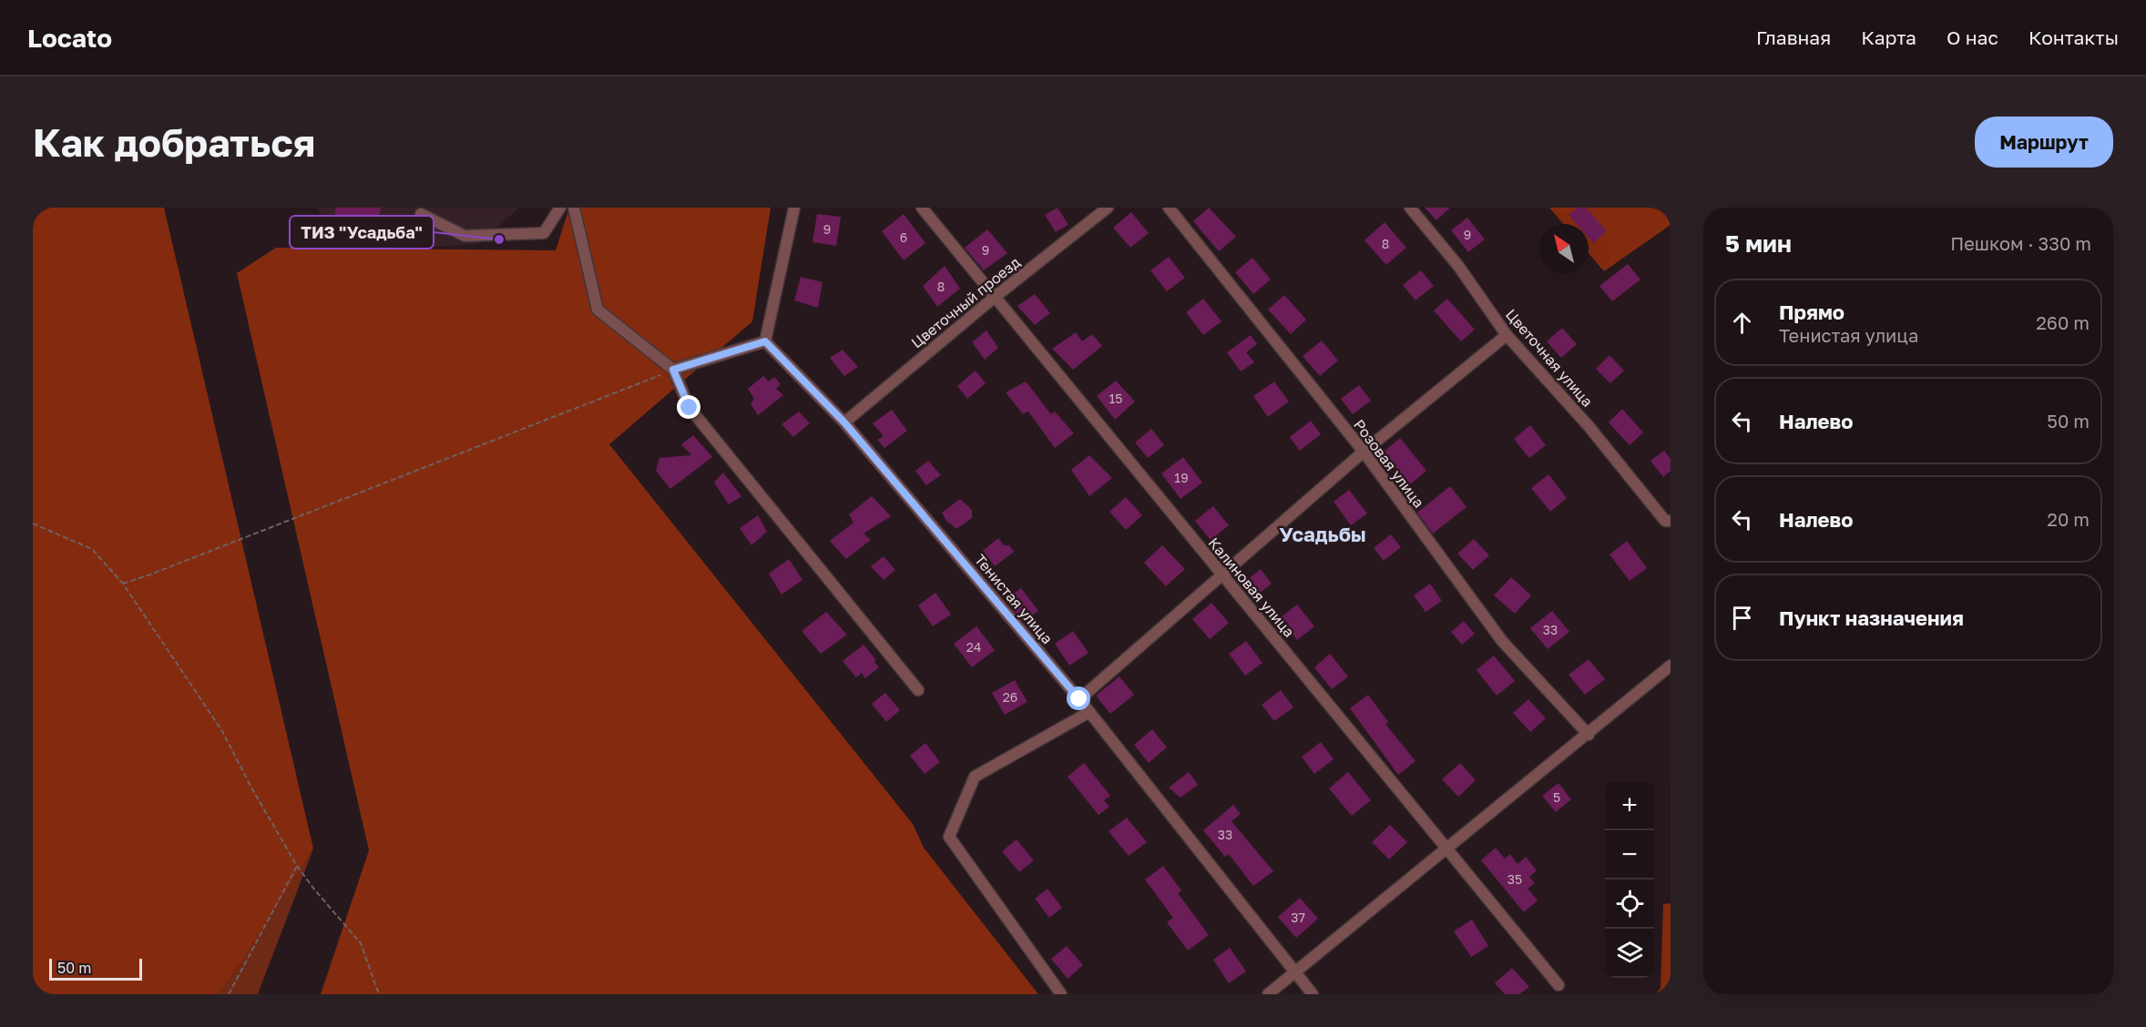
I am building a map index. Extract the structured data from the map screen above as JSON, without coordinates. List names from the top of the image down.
{
  "streets": {
    "street": [
      "Цветочный проезд",
      "Цветочная улица",
      "Розовая улица",
      "Калиновая улица",
      "Тенистая улица"
    ]
  },
  "crossings": [
    ["Цветочный проезд", "Калиновая улица"],
    ["Цветочный проезд", "Тенистая улица"]
  ],
  "districts": ["Усадьбы"],
  "places": ["ТИЗ \"Усадьба\""],
  "house_numbers": [
    "9",
    "9",
    "6",
    "8",
    "9",
    "8",
    "15",
    "19",
    "33",
    "24",
    "26",
    "5",
    "33",
    "35",
    "37"
  ],
  "scale_bar": "50 m",
  "north": "top left",
  "page": {
    "header": "Locato",
    "nav": [
      "Главная",
      "Карта",
      "О нас",
      "Контакты"
    ],
    "buttons": "Маршрут",
    "title": "Как добраться",
    "heading": ["5 мин", "Пешком · 330 m"],
    "list": [
      ["Прямо", "Тенистая улица", "260 m"],
      ["Налево", "50 m"],
      ["Налево", "20 m"],
      "Пункт назначения"
    ],
    "map_buttons": ["+", "−"],
    "scale": "50 m"
  }
}
